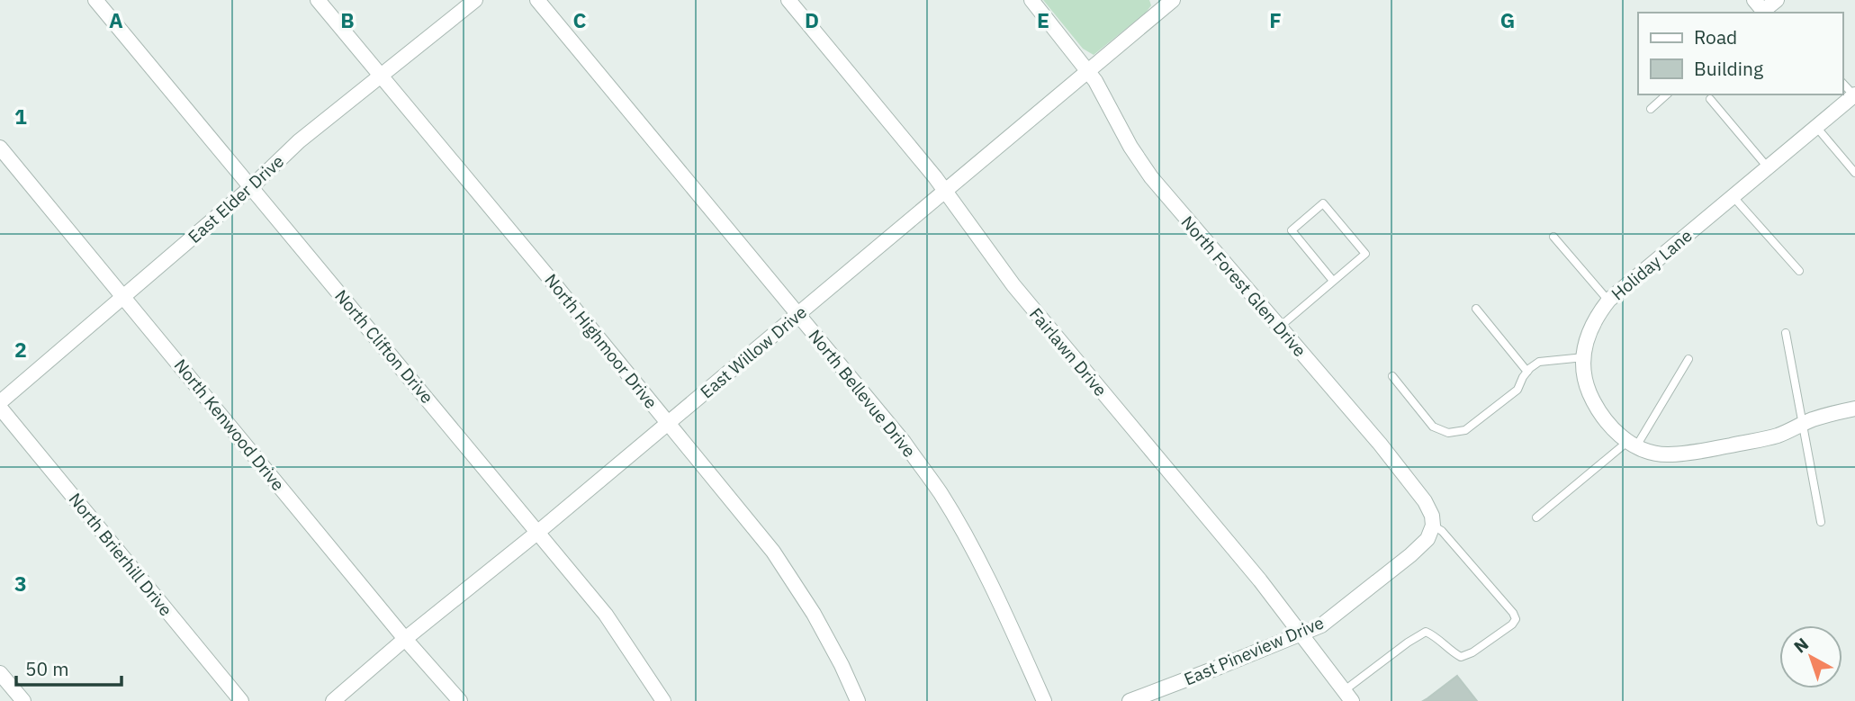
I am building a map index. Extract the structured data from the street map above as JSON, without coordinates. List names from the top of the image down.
{
  "streets": {
    "street": [
      "East Elder Drive",
      "Holiday Lane",
      "North Forest Glen Drive",
      "North Highmoor Drive",
      "North Clifton Drive",
      "East Willow Drive",
      "Fairlawn Drive",
      "North Bellevue Drive",
      "North Kenwood Drive",
      "North Brierhill Drive",
      "East Pineview Drive"
    ]
  },
  "crossings": [
    ["East Elder Drive", "North Highmoor Drive"],
    ["East Elder Drive", "North Clifton Drive"],
    ["East Elder Drive", "North Kenwood Drive"],
    ["North Forest Glen Drive", "East Willow Drive"],
    ["North Forest Glen Drive", "East Pineview Drive"],
    ["North Highmoor Drive", "East Willow Drive"],
    ["North Clifton Drive", "East Willow Drive"],
    ["East Willow Drive", "Fairlawn Drive"],
    ["East Willow Drive", "North Bellevue Drive"],
    ["East Willow Drive", "North Kenwood Drive"],
    ["Fairlawn Drive", "East Pineview Drive"]
  ],
  "legend": ["Road", "Building"],
  "scale_bar": "50 m",
  "north": "top left",
  "grid": {
    "columns": [
      "A",
      "B",
      "C",
      "D",
      "E",
      "F",
      "G"
    ],
    "rows": ["1", "2", "3"]
  }
}
